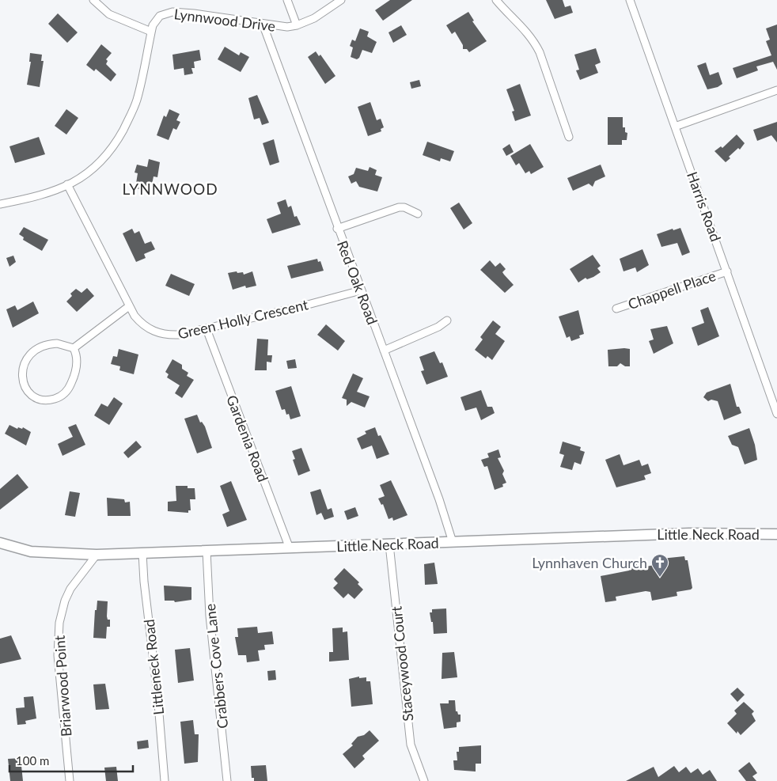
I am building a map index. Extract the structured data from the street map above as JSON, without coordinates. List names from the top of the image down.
{
  "streets": {
    "street": [
      "Lynnwood Drive",
      "Harris Road",
      "Red Oak Road",
      "Chappell Place",
      "Green Holly Crescent",
      "Gardenia Road",
      "Little Neck Road",
      "Staceywood Court",
      "Crabbers Cove Lane",
      "Littleneck Road",
      "Briarwood Point"
    ]
  },
  "crossings": [
    ["Lynnwood Drive", "Red Oak Road"],
    ["Lynnwood Drive", "Green Holly Crescent"],
    ["Harris Road", "Chappell Place"],
    ["Red Oak Road", "Green Holly Crescent"],
    ["Red Oak Road", "Little Neck Road"],
    ["Green Holly Crescent", "Gardenia Road"],
    ["Gardenia Road", "Little Neck Road"],
    ["Little Neck Road", "Staceywood Court"],
    ["Little Neck Road", "Crabbers Cove Lane"],
    ["Little Neck Road", "Littleneck Road"],
    ["Little Neck Road", "Briarwood Point"]
  ],
  "districts": ["LYNNWOOD"],
  "places": {
    "church": ["Lynnhaven Church"]
  },
  "scale_bar": "100 m"
}
